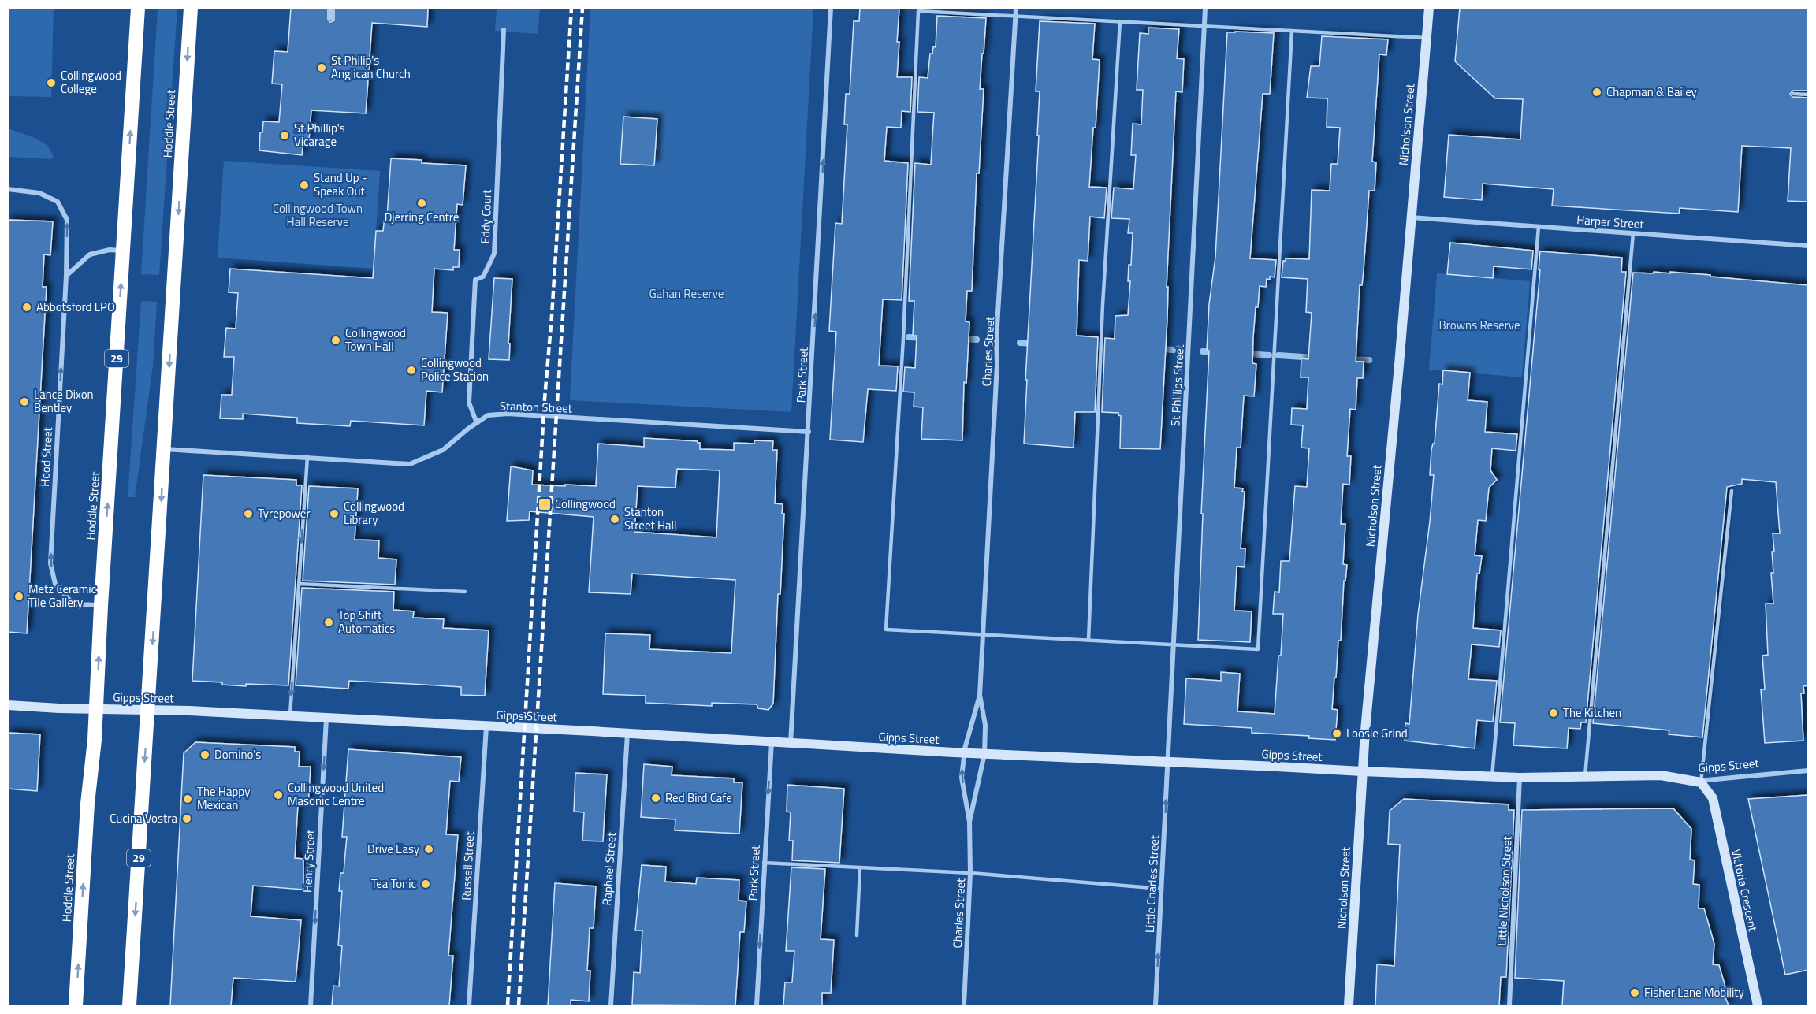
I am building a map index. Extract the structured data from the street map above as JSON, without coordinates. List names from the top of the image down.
{
  "streets": {
    "highway": ["Hoddle Street", "29"],
    "street": [
      "Nicholson Street",
      "Eddy Court",
      "Harper Street",
      "Charles Street",
      "Park Street",
      "St Phillips Street",
      "Stanton Street",
      "Hood Street",
      "Gipps Street",
      "Henry Street",
      "Russell Street",
      "Raphael Street",
      "Little Charles Street",
      "Victoria Crescent",
      "Little Nicholson Street"
    ]
  },
  "crossings": [
    ["Hoddle Street", "Stanton Street"],
    ["Hoddle Street", "Hood Street"],
    ["Hoddle Street", "Gipps Street"],
    ["Nicholson Street", "Harper Street"],
    ["Nicholson Street", "Gipps Street"],
    ["Eddy Court", "Stanton Street"],
    ["Charles Street", "Gipps Street"],
    ["Park Street", "Stanton Street"],
    ["Park Street", "Gipps Street"],
    ["St Phillips Street", "Gipps Street"],
    ["St Phillips Street", "Little Charles Street"],
    ["Gipps Street", "Henry Street"],
    ["Gipps Street", "Russell Street"],
    ["Gipps Street", "Raphael Street"],
    ["Gipps Street", "Little Charles Street"],
    ["Gipps Street", "Victoria Crescent"],
    ["Gipps Street", "Little Nicholson Street"]
  ],
  "one_way": ["Hood Street", "Henry Street", "Little Charles Street"],
  "parks": ["Collingwood Town Hall Reserve", "Gahan Reserve", "Browns Reserve"],
  "places": {
    "other": [
      "St Philip's Anglican Church",
      "Collingwood College",
      "Chapman & Bailey",
      "St Phillip's Vicarage",
      "Stand Up - Speak Out",
      "Djerring Centre",
      "Abbotsford LPO",
      "Collingwood Town Hall",
      "Collingwood Police Station",
      "Lance Dixon Bentley",
      "Tyrepower",
      "Collingwood Library",
      "Stanton Street Hall",
      "Metz Ceramic Tile Gallery",
      "Top Shift Automatics",
      "The Kitchen",
      "Loosie Grind",
      "Domino's",
      "Collingwood United Masonic Centre",
      "Red Bird Cafe",
      "The Happy Mexican",
      "Cucina Vostra",
      "Drive Easy",
      "Tea Tonic",
      "Fisher Lane Mobility"
    ],
    "transit": ["Collingwood"]
  }
}
